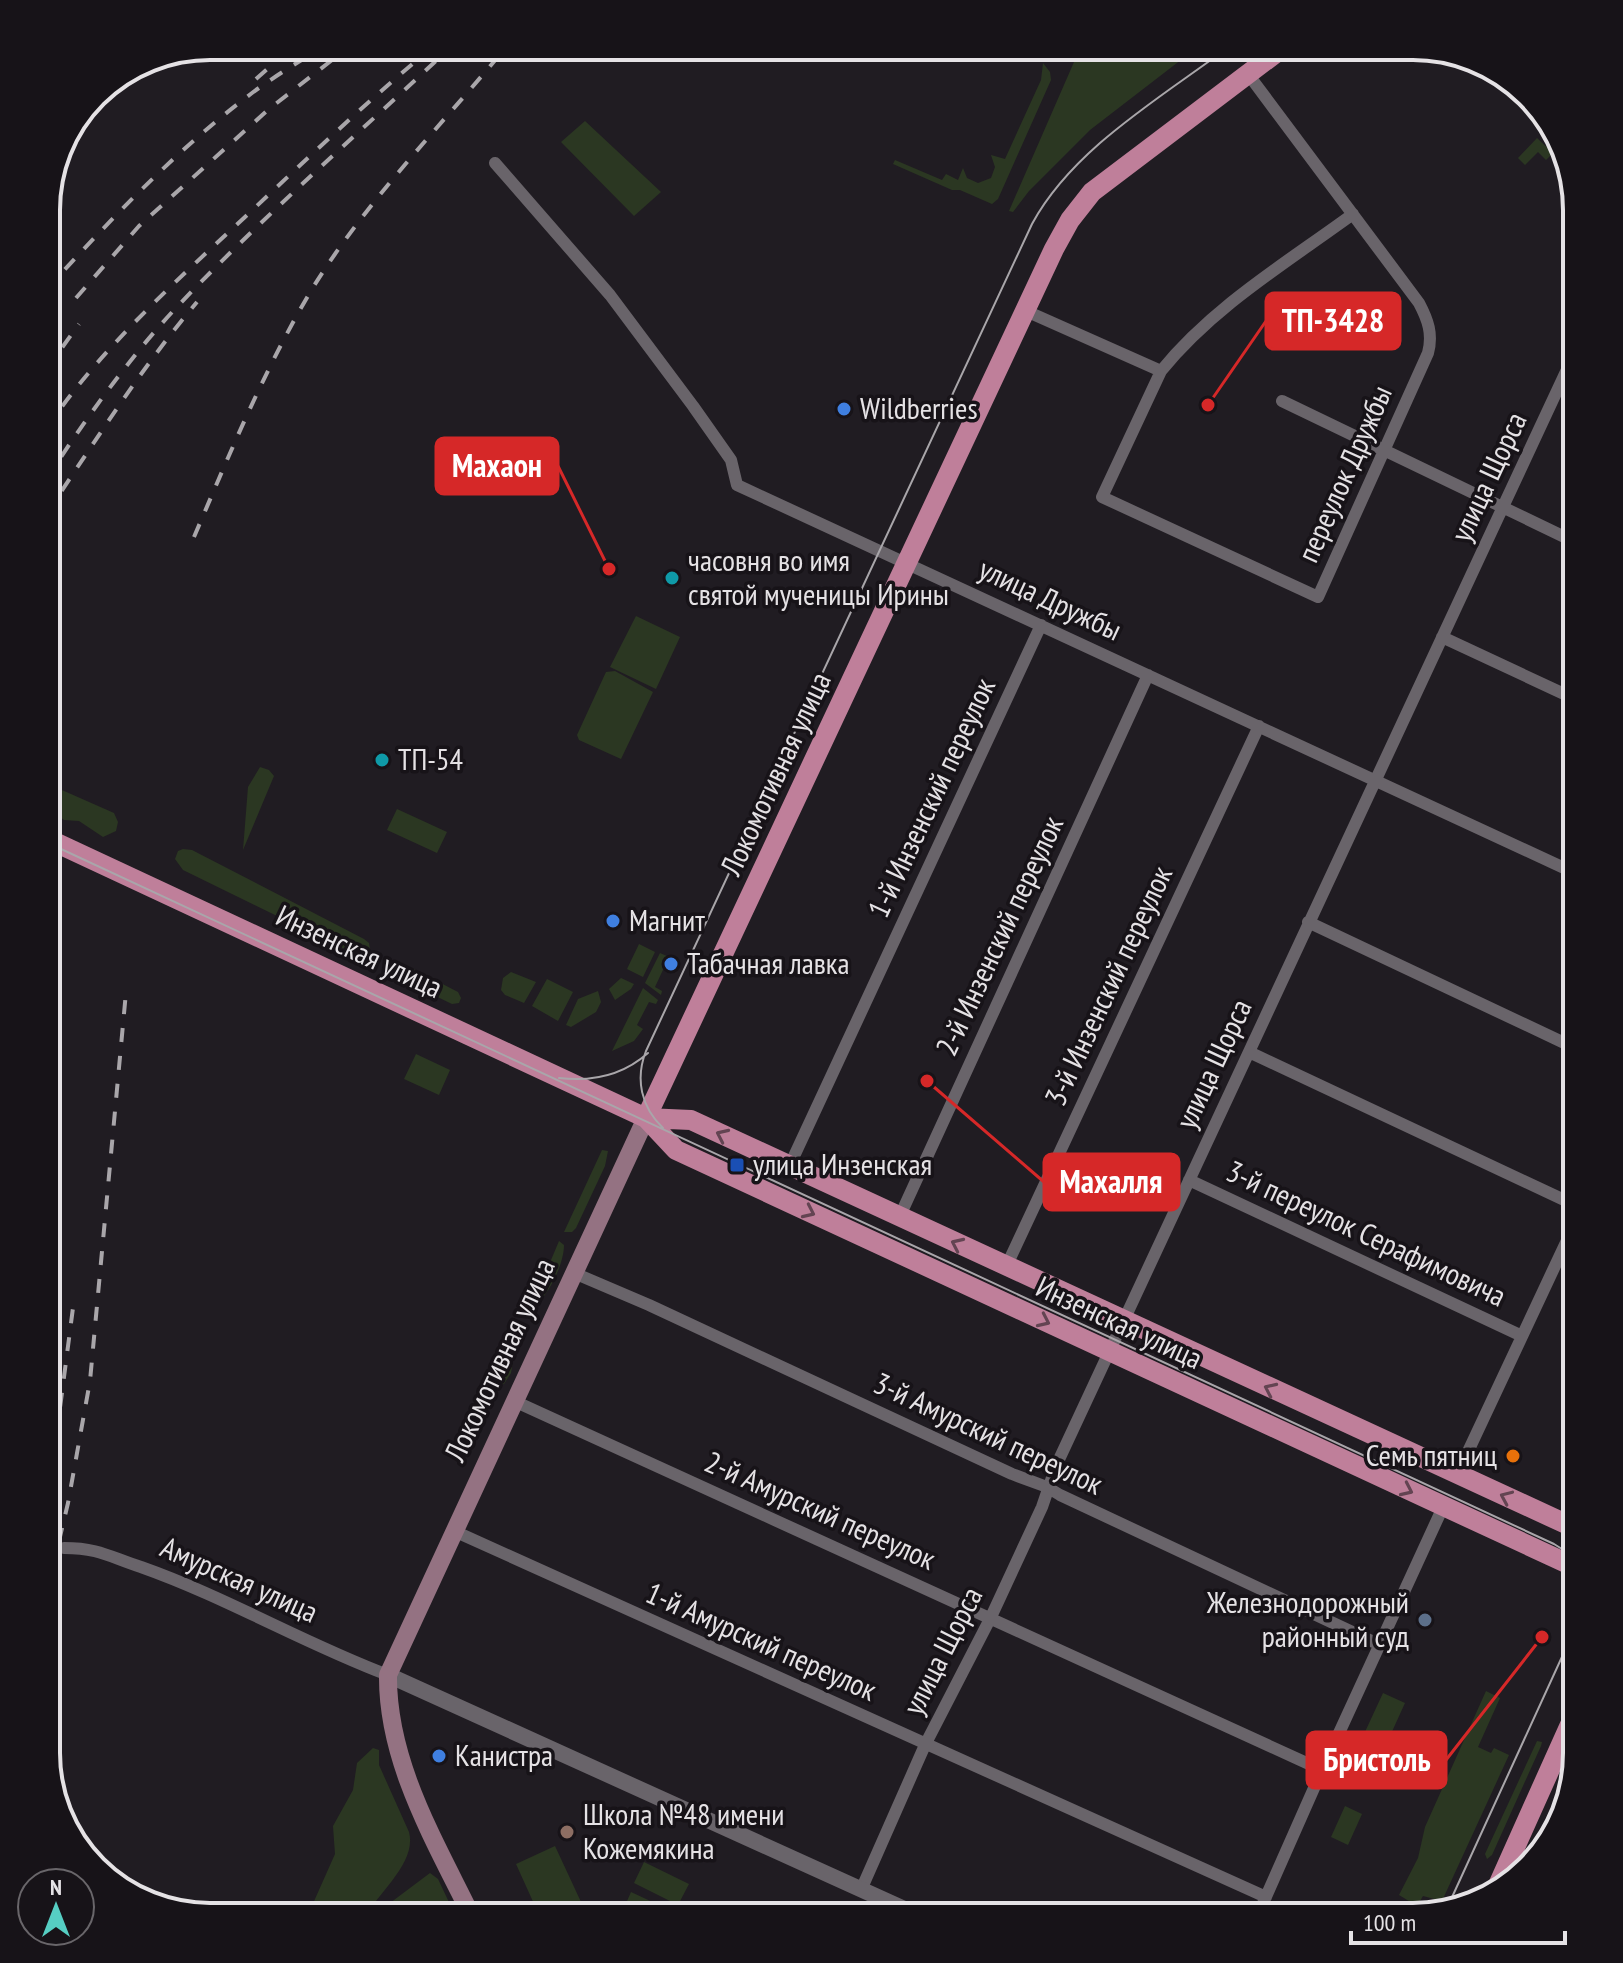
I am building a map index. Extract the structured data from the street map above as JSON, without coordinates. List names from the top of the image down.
{
  "streets": {
    "main road": ["Локомотивная улица", "Инзенская улица"],
    "street": [
      "переулок Дружбы",
      "улица Щорса",
      "улица Дружбы",
      "1-й Инзенский переулок",
      "2-й Инзенский переулок",
      "3-й Инзенский переулок",
      "3-й переулок Серафимовича",
      "3-й Амурский переулок",
      "2-й Амурский переулок",
      "Амурская улица",
      "1-й Амурский переулок"
    ]
  },
  "crossings": [
    ["переулок Дружбы", "Локомотивная улица"],
    ["улица Щорса", "улица Дружбы"],
    ["улица Щорса", "Инзенская улица"],
    ["улица Щорса", "3-й переулок Серафимовича"],
    ["улица Щорса", "3-й Амурский переулок"],
    ["улица Щорса", "2-й Амурский переулок"],
    ["улица Щорса", "1-й Амурский переулок"],
    ["улица Дружбы", "Локомотивная улица"],
    ["улица Дружбы", "1-й Инзенский переулок"],
    ["улица Дружбы", "2-й Инзенский переулок"],
    ["улица Дружбы", "3-й Инзенский переулок"],
    ["Локомотивная улица", "Инзенская улица"],
    ["Локомотивная улица", "3-й Амурский переулок"],
    ["Локомотивная улица", "2-й Амурский переулок"],
    ["Локомотивная улица", "Амурская улица"],
    ["Локомотивная улица", "1-й Амурский переулок"],
    ["1-й Инзенский переулок", "Инзенская улица"],
    ["2-й Инзенский переулок", "Инзенская улица"],
    ["Инзенская улица", "3-й Инзенский переулок"]
  ],
  "places": {
    "other": [
      "ТП-3428",
      "Wildberries",
      "Махаон",
      "часовня во имя святой мученицы Ирины",
      "ТП-54",
      "Магнит",
      "Табачная лавка",
      "Махалля",
      "Семь пятниц",
      "Железнодорожный районный суд",
      "Бристоль",
      "Канистра",
      "Школа №48 имени Кожемякина"
    ],
    "transit": ["улица Инзенская"]
  },
  "scale_bar": "100 m",
  "north": "top"
}
